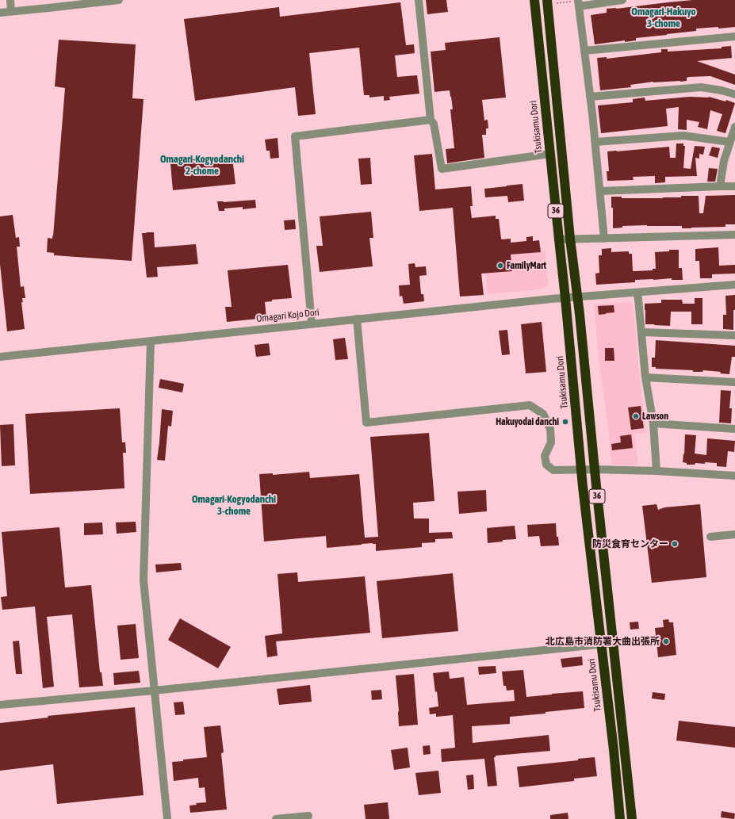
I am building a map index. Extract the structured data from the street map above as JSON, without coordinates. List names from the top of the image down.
{
  "streets": {
    "highway": ["Tsukisamu Dori", "36"],
    "street": ["Omagari Kojo Dori"]
  },
  "crossings": [
    ["Tsukisamu Dori", "Omagari Kojo Dori"],
    ["36", "Omagari Kojo Dori"]
  ],
  "districts": ["Omagari-Hakuyo 3-chome", "Omagari-Kogyodanchi 2-chome", "Omagari-Kogyodanchi 3-chome"],
  "places": [
    "FamilyMart",
    "Lawson",
    "Hakuyodai danchi",
    "防災食育センター",
    "北広島市消防署大曲出張所"
  ]
}
